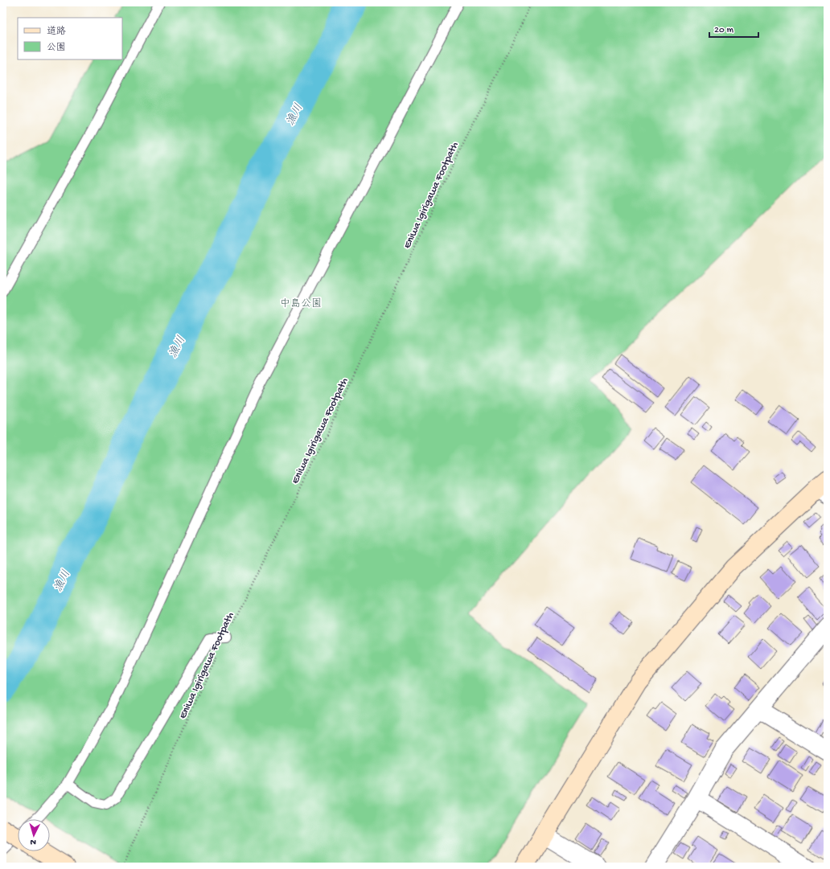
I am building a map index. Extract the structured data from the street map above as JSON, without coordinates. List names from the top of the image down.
{
  "streets": {
    "path": ["Eniwa Igirigawa Footpath"]
  },
  "water": ["漁川"],
  "parks": ["中島公園"],
  "legend": ["道路", "公園"],
  "scale_bar": "20 m",
  "north": "bottom"
}
